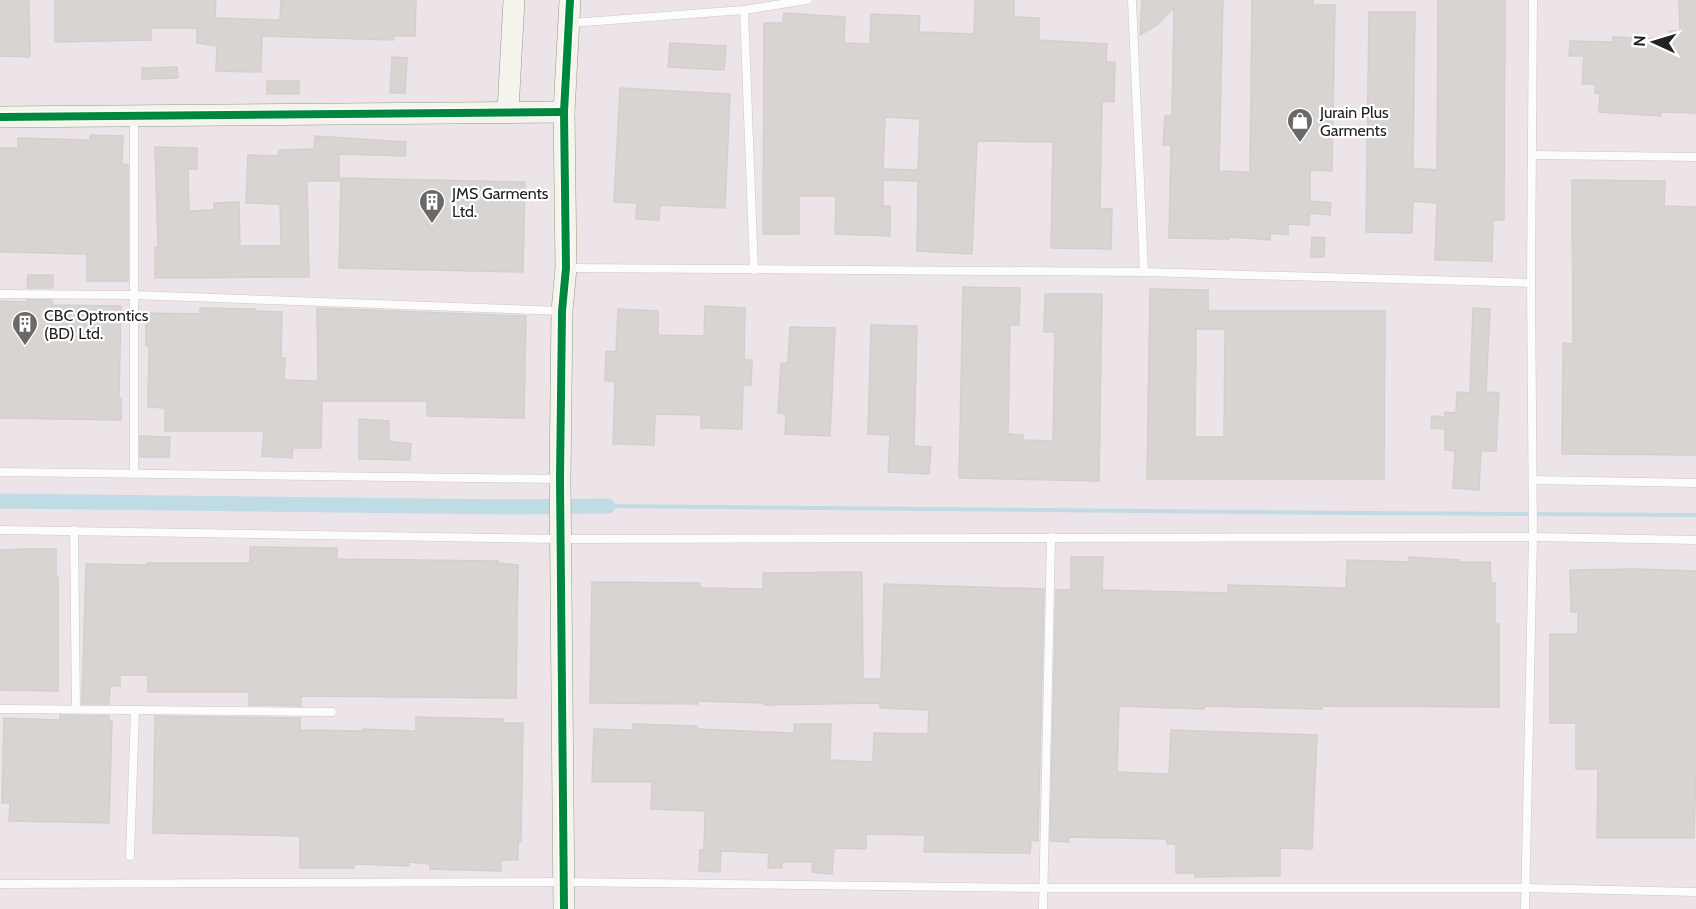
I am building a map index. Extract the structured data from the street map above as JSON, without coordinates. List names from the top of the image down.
{
  "places": {
    "shop": ["Jurain Plus Garments"],
    "building": ["JMS Garments Ltd.", "CBC Optrontics (BD) Ltd."]
  },
  "north": "left"
}
